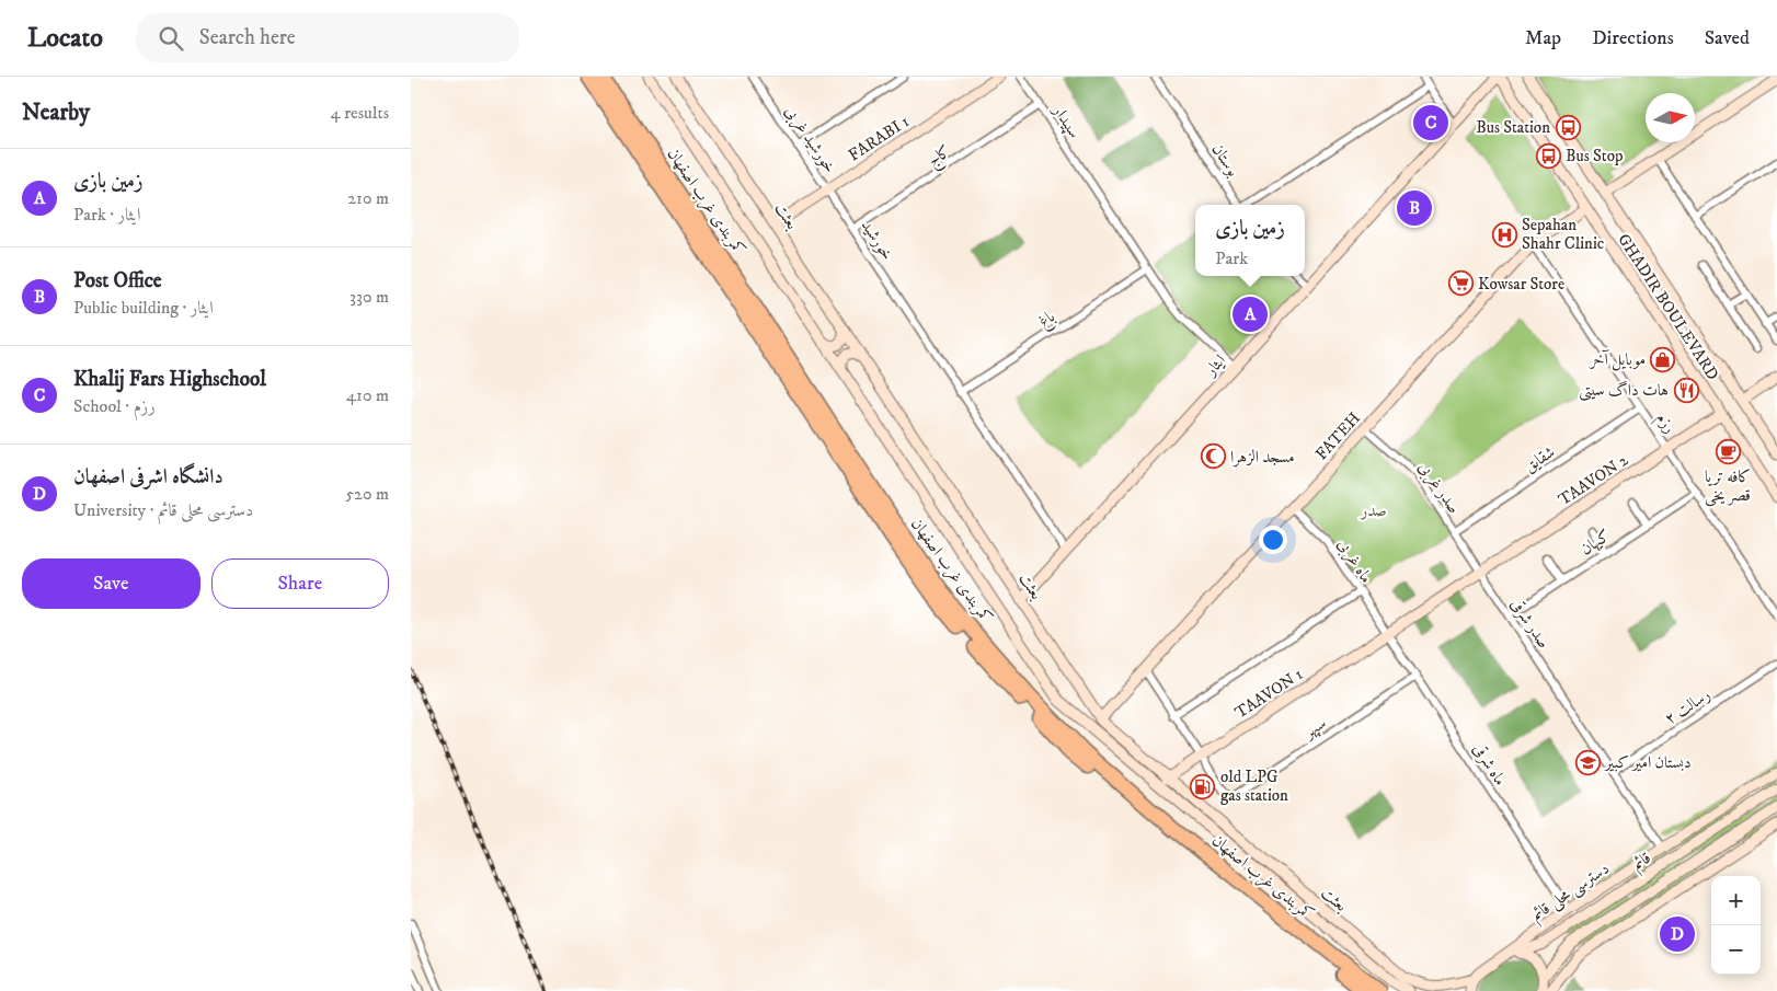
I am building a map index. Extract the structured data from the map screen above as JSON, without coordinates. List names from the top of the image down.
{
  "streets": {
    "highway": ["کمربندی غرب اصفهان"],
    "main road": [
      "FARABI 1",
      "بعثت",
      "GHADIR BOULEVARD",
      "ایثار",
      "FATEH",
      "TAAVON 2",
      "TAAVON 1",
      "قائم",
      "دسترسی محلی قائم"
    ],
    "street": [
      "سپیدار",
      "خورشید غربی",
      "کاج",
      "بوستان",
      "خورشید",
      "باغ",
      "رزم",
      "شقایق",
      "صدر غربی",
      "کیهان",
      "ماه غربی",
      "صدر شرقی",
      "رسالت ۲",
      "سپهر",
      "ماه شرقی"
    ]
  },
  "crossings": [
    ["سپیدار", "کاج"],
    ["سپیدار", "باغ"],
    ["سپیدار", "ایثار"],
    ["FARABI 1", "خورشید غربی"],
    ["FARABI 1", "بعثت"],
    ["FARABI 1", "خورشید"],
    ["خورشید غربی", "خورشید"],
    ["کاج", "خورشید"],
    ["بعثت", "ایثار"],
    ["بعثت", "FATEH"],
    ["بعثت", "TAAVON 1"],
    ["خورشید", "باغ"],
    ["خورشید", "ایثار"],
    ["GHADIR BOULEVARD", "ایثار"],
    ["GHADIR BOULEVARD", "FATEH"],
    ["GHADIR BOULEVARD", "TAAVON 2"],
    ["رزم", "FATEH"],
    ["رزم", "شقایق"],
    ["رزم", "TAAVON 2"],
    ["رزم", "کیهان"],
    ["FATEH", "صدر غربی"],
    ["FATEH", "ماه غربی"],
    ["شقایق", "صدر غربی"],
    ["TAAVON 2", "صدر غربی"],
    ["TAAVON 2", "ماه غربی"],
    ["TAAVON 2", "صدر شرقی"],
    ["TAAVON 2", "TAAVON 1"],
    ["TAAVON 2", "ماه شرقی"],
    ["صدر غربی", "صدر شرقی"],
    ["کیهان", "صدر شرقی"],
    ["ماه غربی", "TAAVON 1"],
    ["ماه غربی", "ماه شرقی"],
    ["صدر شرقی", "رسالت ۲"],
    ["صدر شرقی", "دسترسی محلی قائم"],
    ["TAAVON 1", "سپهر"],
    ["TAAVON 1", "ماه شرقی"],
    ["سپهر", "ماه شرقی"],
    ["ماه شرقی", "دسترسی محلی قائم"],
    ["قائم", "دسترسی محلی قائم"]
  ],
  "parks": ["صدر"],
  "places": {
    "bus stop": ["Bus Station", "Bus Stop"],
    "hospital": ["Sepahan Shahr Clinic"],
    "supermarket": ["Kowsar Store"],
    "shop": ["موبایل آخر"],
    "restaurant": ["هات داگ سیتی"],
    "cafe": ["کافه تریا قصر یخی"],
    "mosque": ["مسجد الزهرا"],
    "school or university": ["دبستان امیر کبیر"],
    "fuel station": ["old LPG gas station"]
  },
  "north": "right",
  "page": {
    "header": "Locato",
    "search": "Search here",
    "nav": ["Map", "Directions", "Saved"],
    "heading": ["Nearby", "4 results"],
    "pins": [
      "C",
      "B",
      "A",
      "D"
    ],
    "list": [
      {
        "mark": "A",
        "name": "زمین بازی",
        "note": "Park · ایثار",
        "value": "210 m"
      },
      {
        "mark": "B",
        "name": "Post Office",
        "note": "Public building · ایثار",
        "value": "330 m"
      },
      {
        "mark": "C",
        "name": "Khalij Fars Highschool",
        "note": "School · رزم",
        "value": "410 m"
      },
      {
        "mark": "D",
        "name": "دانشگاه اشرفی اصفهان",
        "note": "University · دسترسی محلی قائم",
        "value": "520 m"
      }
    ],
    "popup": ["زمین بازی", "Park"],
    "buttons": ["Save", "Share"],
    "map_buttons": ["+", "−"]
  }
}
